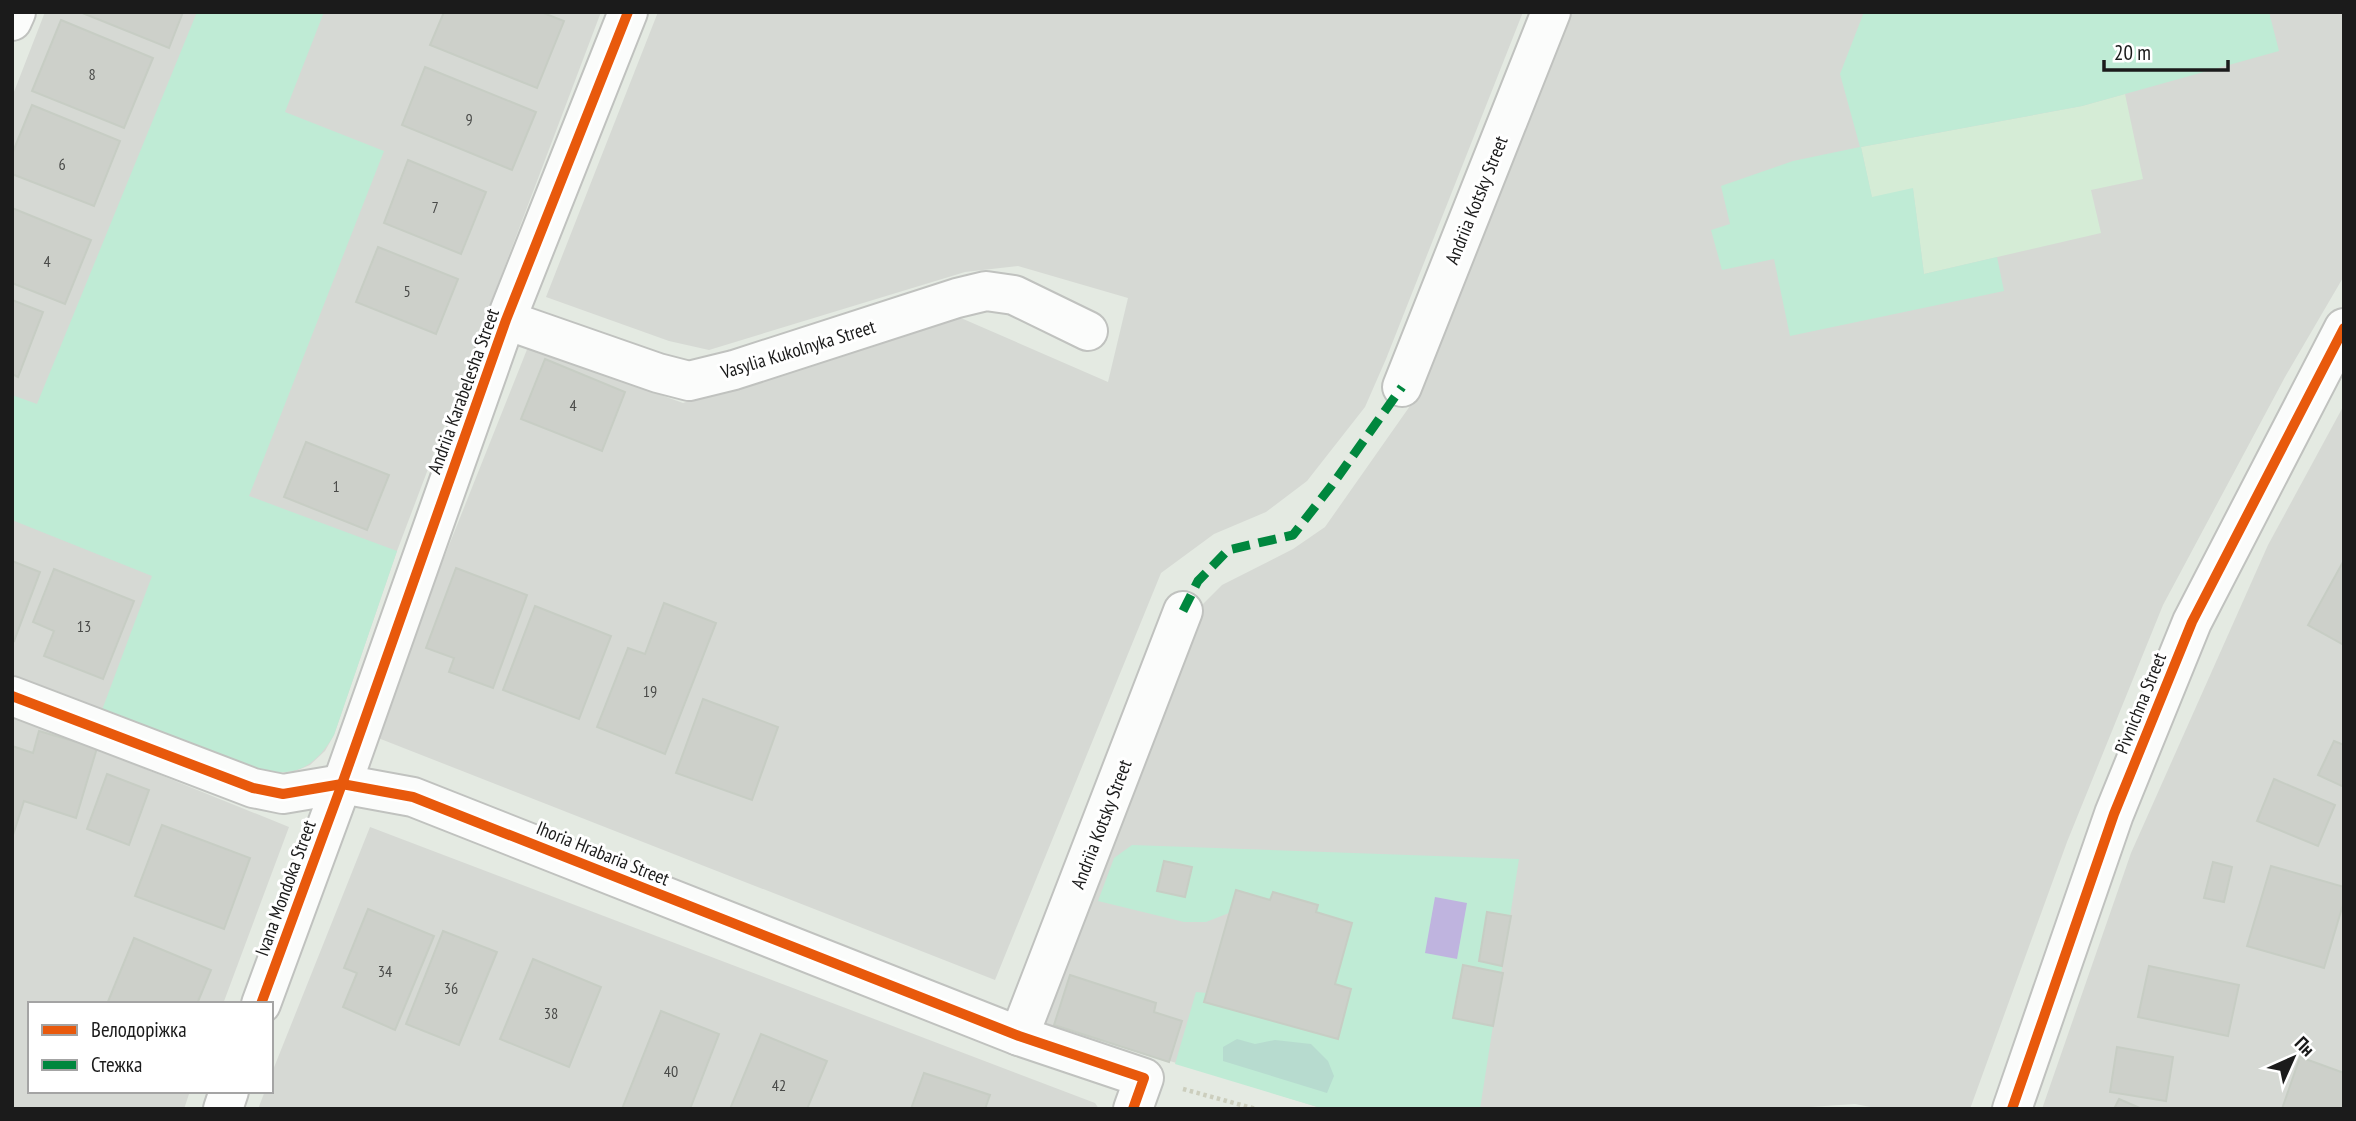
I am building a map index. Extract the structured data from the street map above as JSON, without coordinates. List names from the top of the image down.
{
  "streets": {
    "street": [
      "Andriia Kotsky Street",
      "Vasylia Kukolnyka Street",
      "Andriia Karabelesha Street",
      "Pivnichna Street",
      "Ihoria Hrabaria Street",
      "Ivana Mondoka Street"
    ]
  },
  "crossings": [
    ["Andriia Kotsky Street", "Ihoria Hrabaria Street"],
    ["Vasylia Kukolnyka Street", "Andriia Karabelesha Street"],
    ["Andriia Karabelesha Street", "Ihoria Hrabaria Street"],
    ["Andriia Karabelesha Street", "Ivana Mondoka Street"],
    ["Ihoria Hrabaria Street", "Ivana Mondoka Street"]
  ],
  "house_numbers": [
    "8",
    "9",
    "6",
    "7",
    "4",
    "5",
    "4",
    "1",
    "13",
    "19",
    "34",
    "36",
    "38",
    "40",
    "42"
  ],
  "legend": ["Велодоріжка", "Стежка"],
  "scale_bar": "20 m",
  "north": "top right"
}
